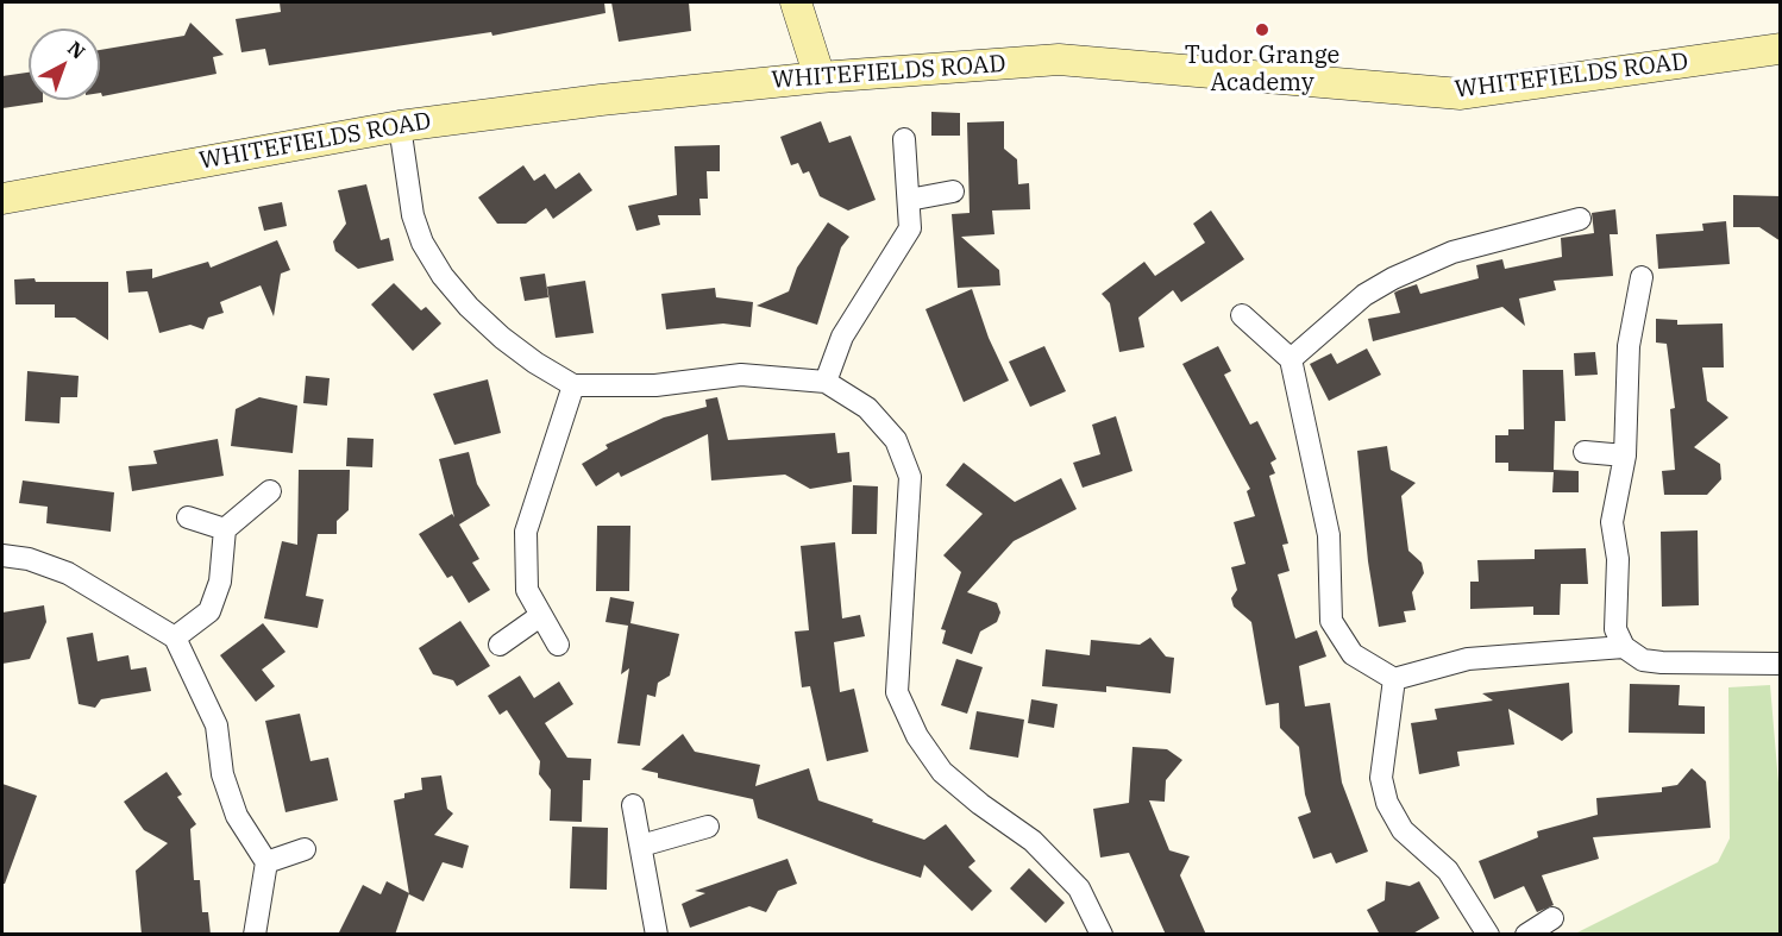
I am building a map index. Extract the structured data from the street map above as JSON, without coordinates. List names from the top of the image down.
{
  "streets": {
    "street": ["WHITEFIELDS ROAD"]
  },
  "places": ["Tudor Grange Academy"],
  "north": "top right"
}
